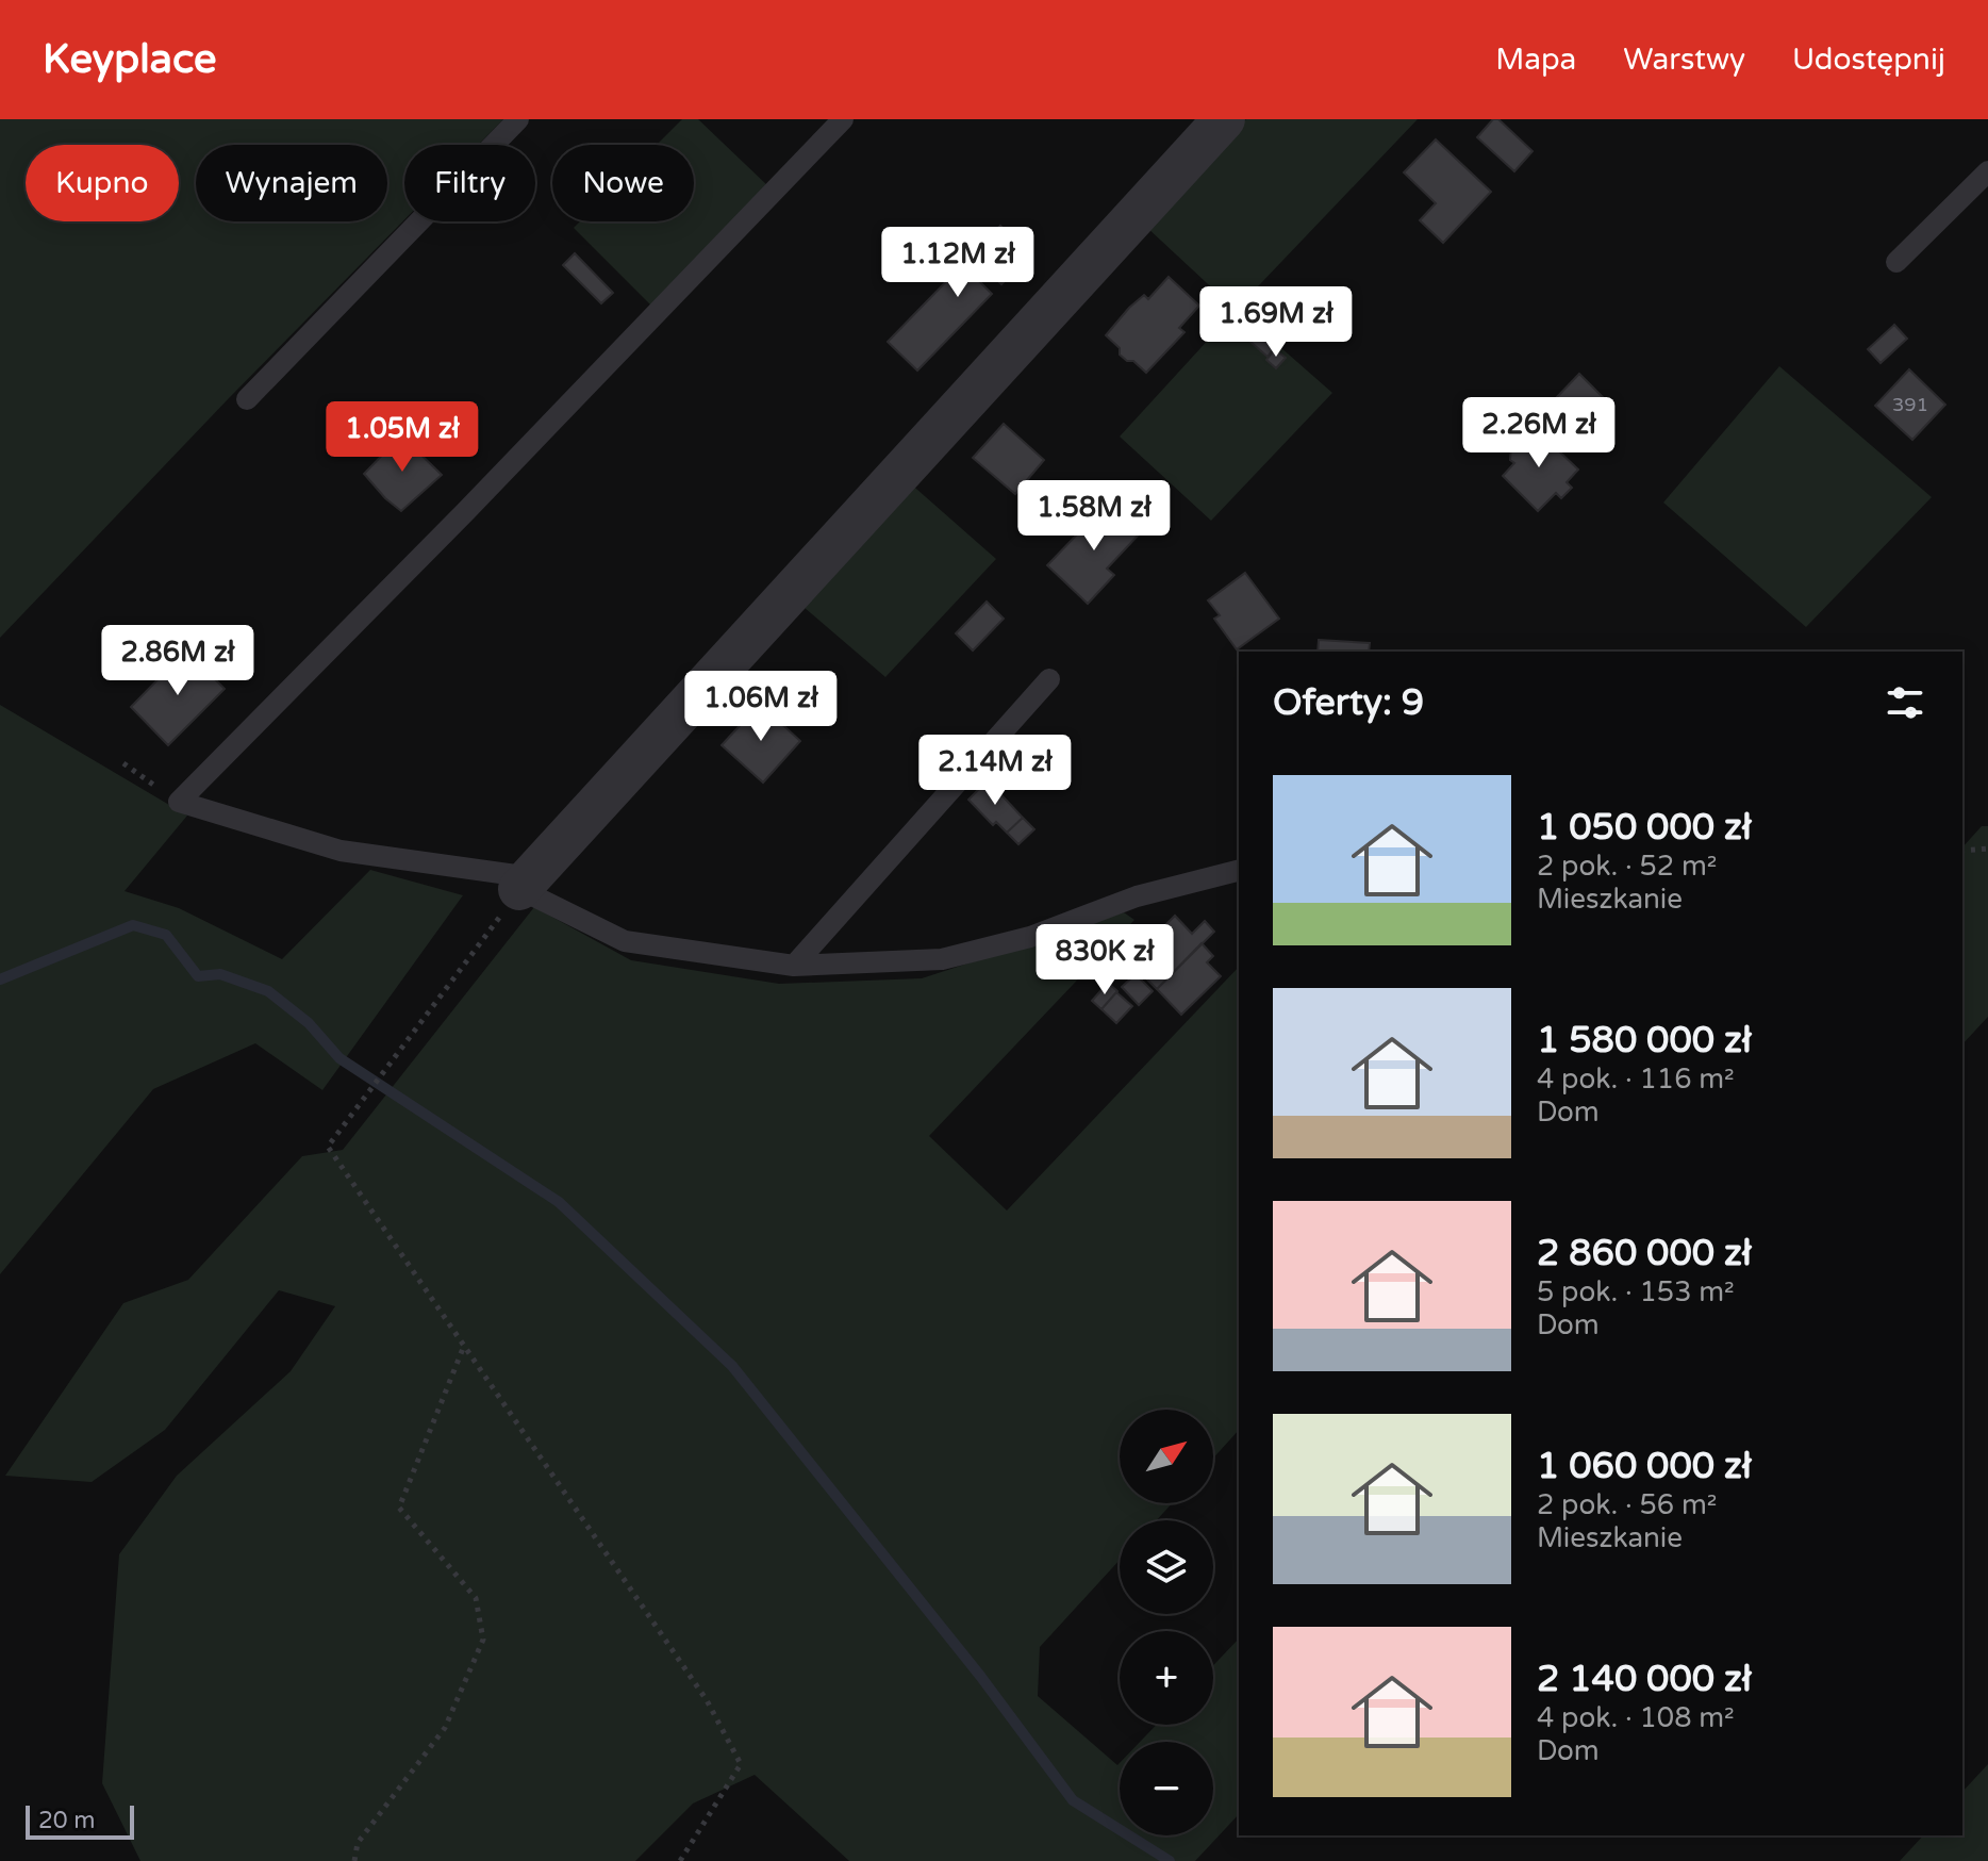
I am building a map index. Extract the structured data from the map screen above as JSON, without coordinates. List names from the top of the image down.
{
  "house_numbers": ["391"],
  "scale_bar": "20 m",
  "north": "top right",
  "page": {
    "header": "Keyplace",
    "nav": ["Mapa", "Warstwy", "Udostępnij"],
    "chip": [
      "Kupno",
      "Wynajem",
      "Filtry",
      "Nowe"
    ],
    "price": [
      "1.12M zł",
      "1.69M zł",
      "2.26M zł",
      "1.05M zł",
      "1.58M zł",
      "2.86M zł",
      "1.06M zł",
      "2.14M zł",
      "830K zł"
    ],
    "heading": "Oferty: 9",
    "list": [
      {
        "name": "1 050 000 zł",
        "note": "2 pok. · 52 m² · Mieszkanie"
      },
      {
        "name": "1 580 000 zł",
        "note": "4 pok. · 116 m² · Dom"
      },
      {
        "name": "2 860 000 zł",
        "note": "5 pok. · 153 m² · Dom"
      },
      {
        "name": "1 060 000 zł",
        "note": "2 pok. · 56 m² · Mieszkanie"
      },
      {
        "name": "2 140 000 zł",
        "note": "4 pok. · 108 m² · Dom"
      }
    ],
    "map_buttons": ["+", "−"],
    "scale": "20 m"
  }
}
